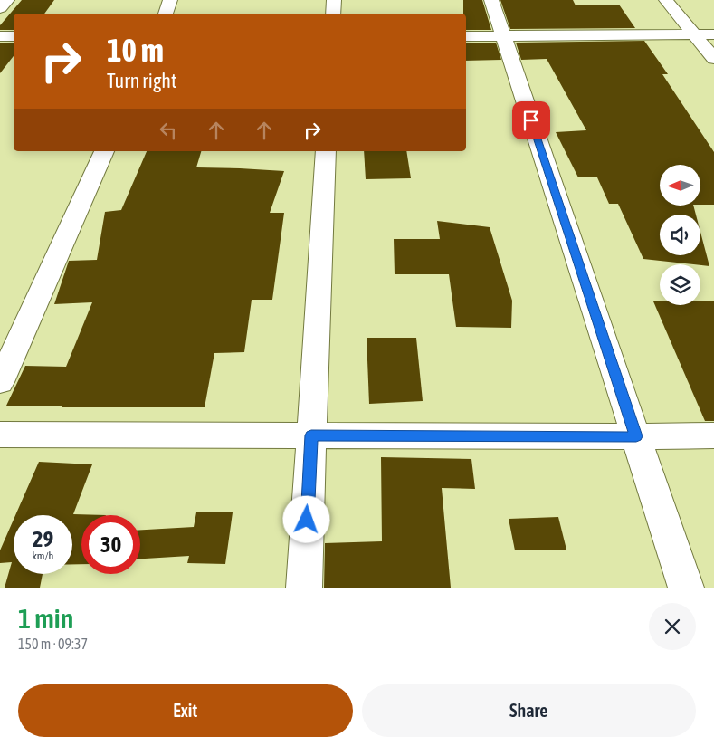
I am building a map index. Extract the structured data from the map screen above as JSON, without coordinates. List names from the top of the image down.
{
  "north": "left",
  "page": {
    "turn": ["10 m", "Turn right"],
    "speed": "29 km/h",
    "limit": "30",
    "heading": ["1 min", "150 m · 09:37"],
    "buttons": ["Exit", "Share"]
  }
}
